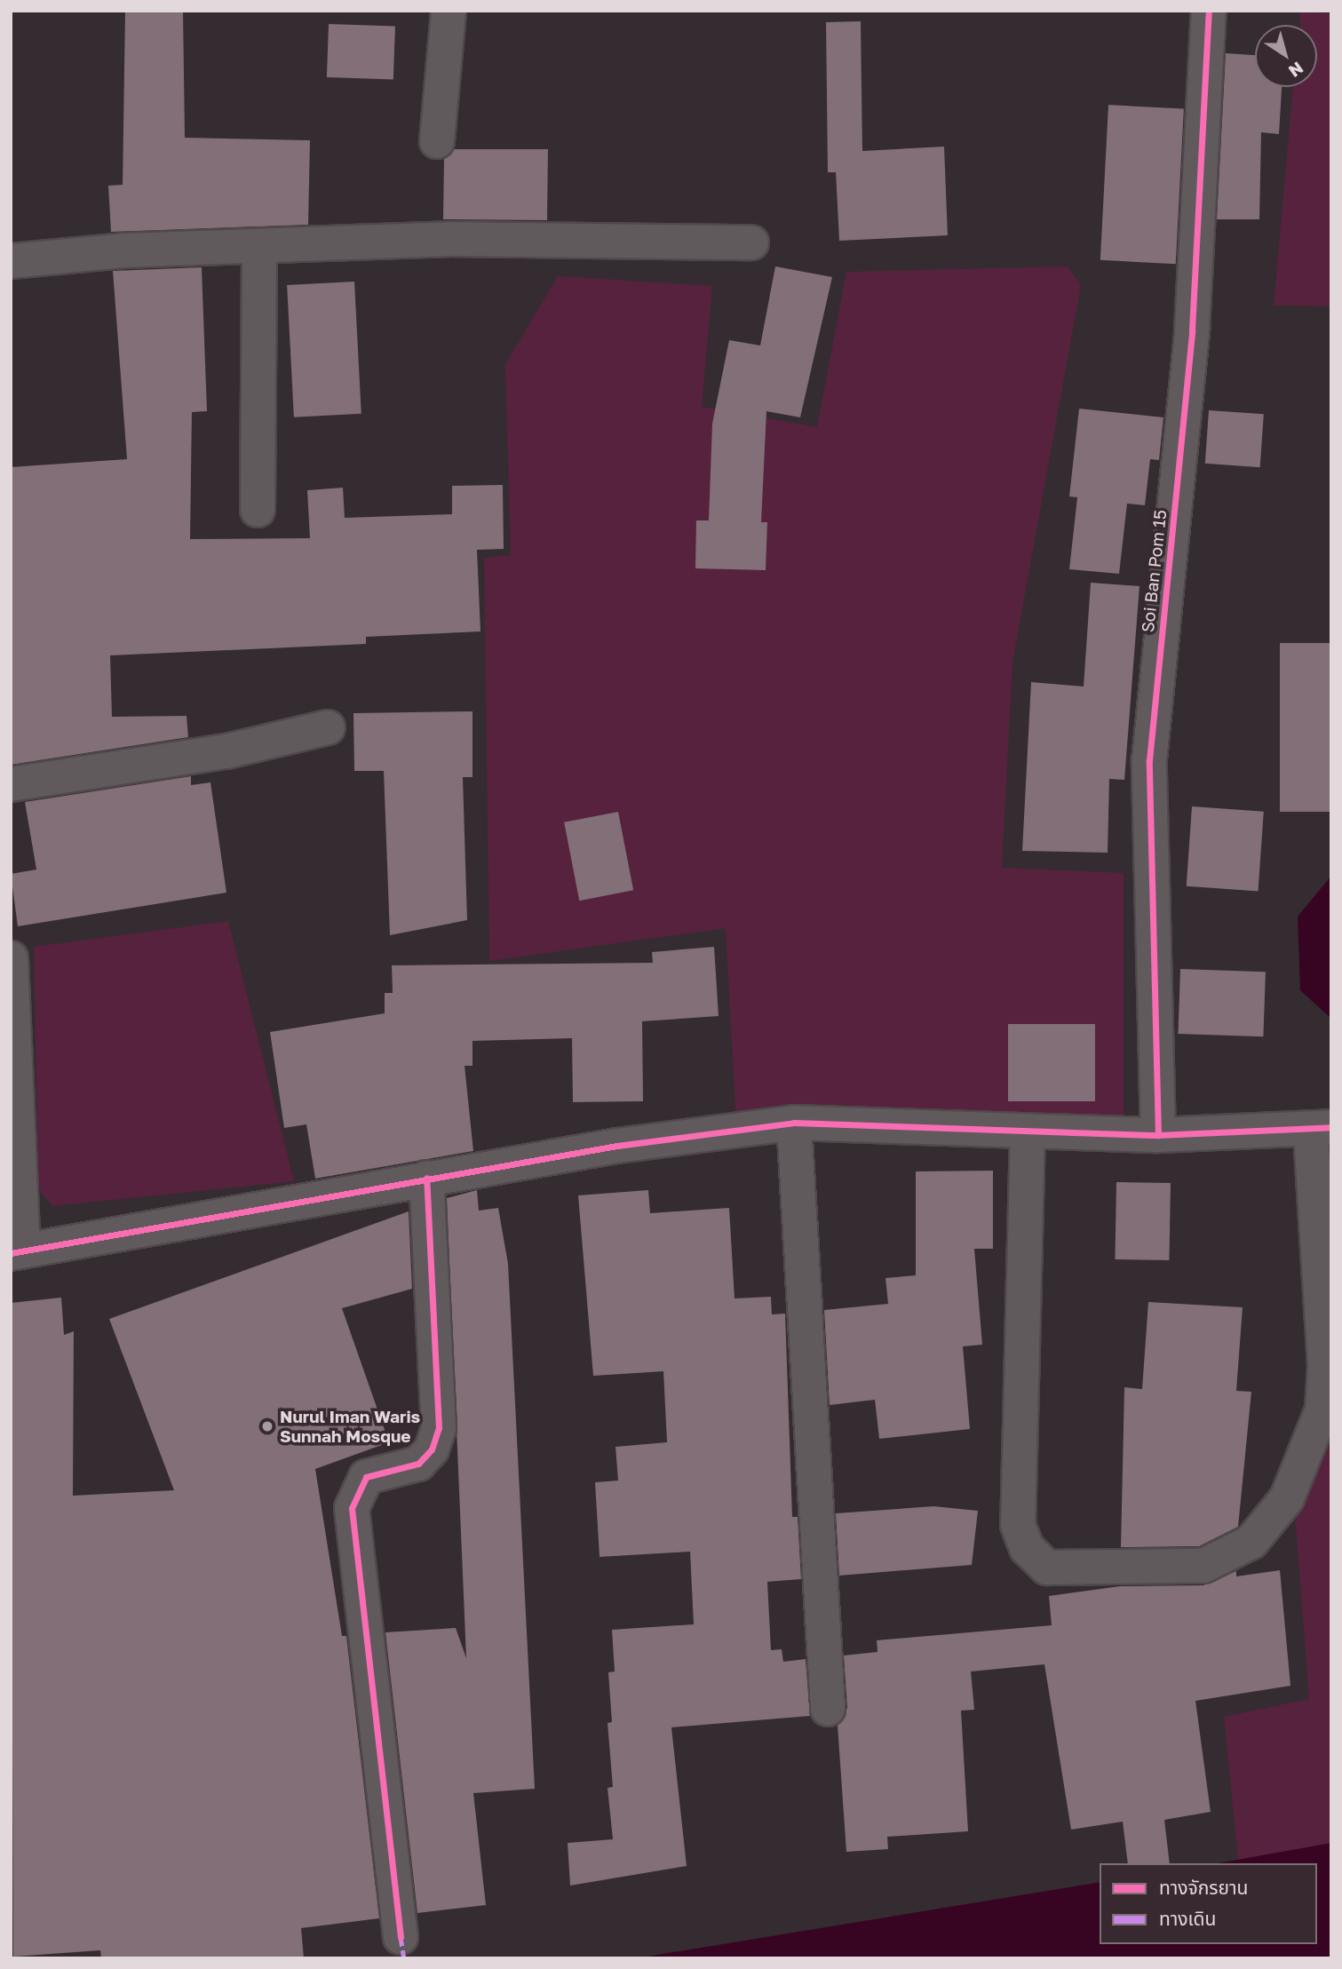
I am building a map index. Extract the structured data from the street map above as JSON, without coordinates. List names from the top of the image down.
{
  "streets": {
    "street": ["Soi Ban Pom 15"]
  },
  "places": ["Nurul Iman Waris Sunnah Mosque"],
  "legend": ["ทางจักรยาน", "ทางเดิน"],
  "north": "bottom right"
}
